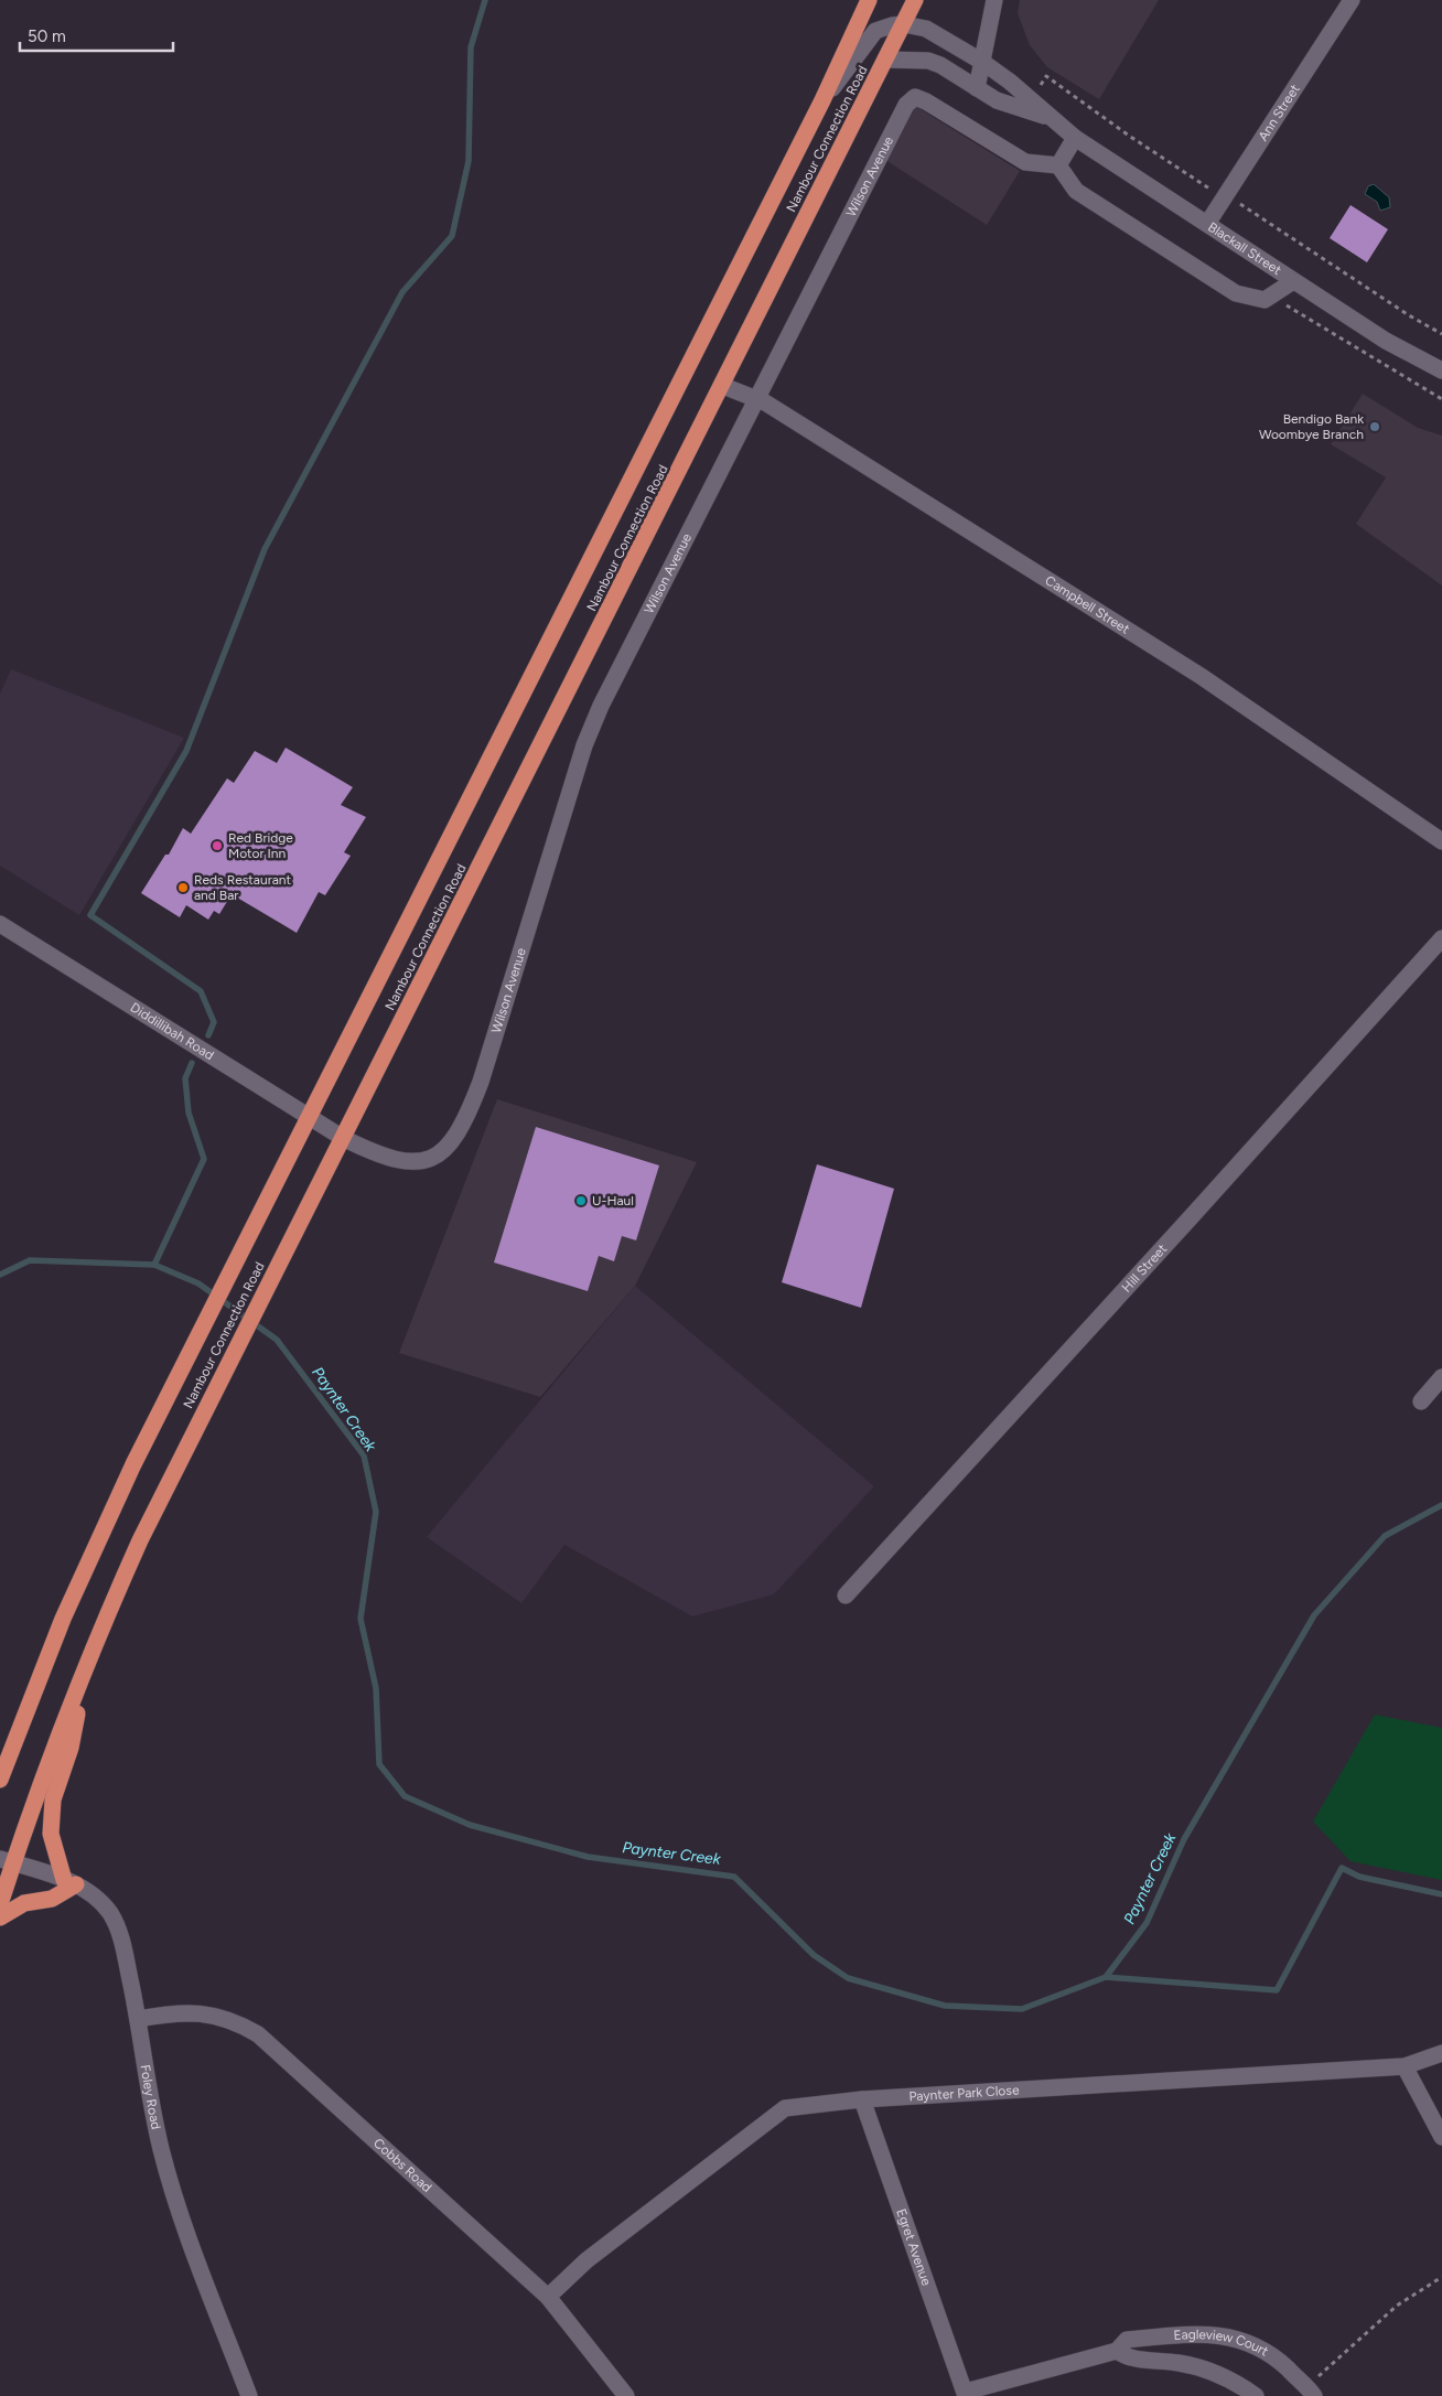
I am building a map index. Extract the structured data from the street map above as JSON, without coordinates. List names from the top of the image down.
{
  "streets": {
    "highway": ["Nambour Connection Road"],
    "street": [
      "Ann Street",
      "Wilson Avenue",
      "Blackall Street",
      "Campbell Street",
      "Diddillibah Road",
      "Hill Street",
      "Paynter Park Close",
      "Foley Road",
      "Cobbs Road",
      "Egret Avenue",
      "Eagleview Court"
    ]
  },
  "crossings": [
    ["Ann Street", "Blackall Street"],
    ["Nambour Connection Road", "Wilson Avenue"],
    ["Nambour Connection Road", "Blackall Street"],
    ["Nambour Connection Road", "Campbell Street"],
    ["Nambour Connection Road", "Diddillibah Road"],
    ["Nambour Connection Road", "Foley Road"],
    ["Wilson Avenue", "Campbell Street"],
    ["Wilson Avenue", "Diddillibah Road"],
    ["Paynter Park Close", "Cobbs Road"],
    ["Paynter Park Close", "Egret Avenue"],
    ["Foley Road", "Cobbs Road"],
    ["Egret Avenue", "Eagleview Court"]
  ],
  "water": ["Paynter Creek"],
  "places": [
    "Bendigo Bank Woombye Branch",
    "Red Bridge Motor Inn",
    "Reds Restaurant and Bar",
    "U-Haul"
  ],
  "scale_bar": "50 m"
}
